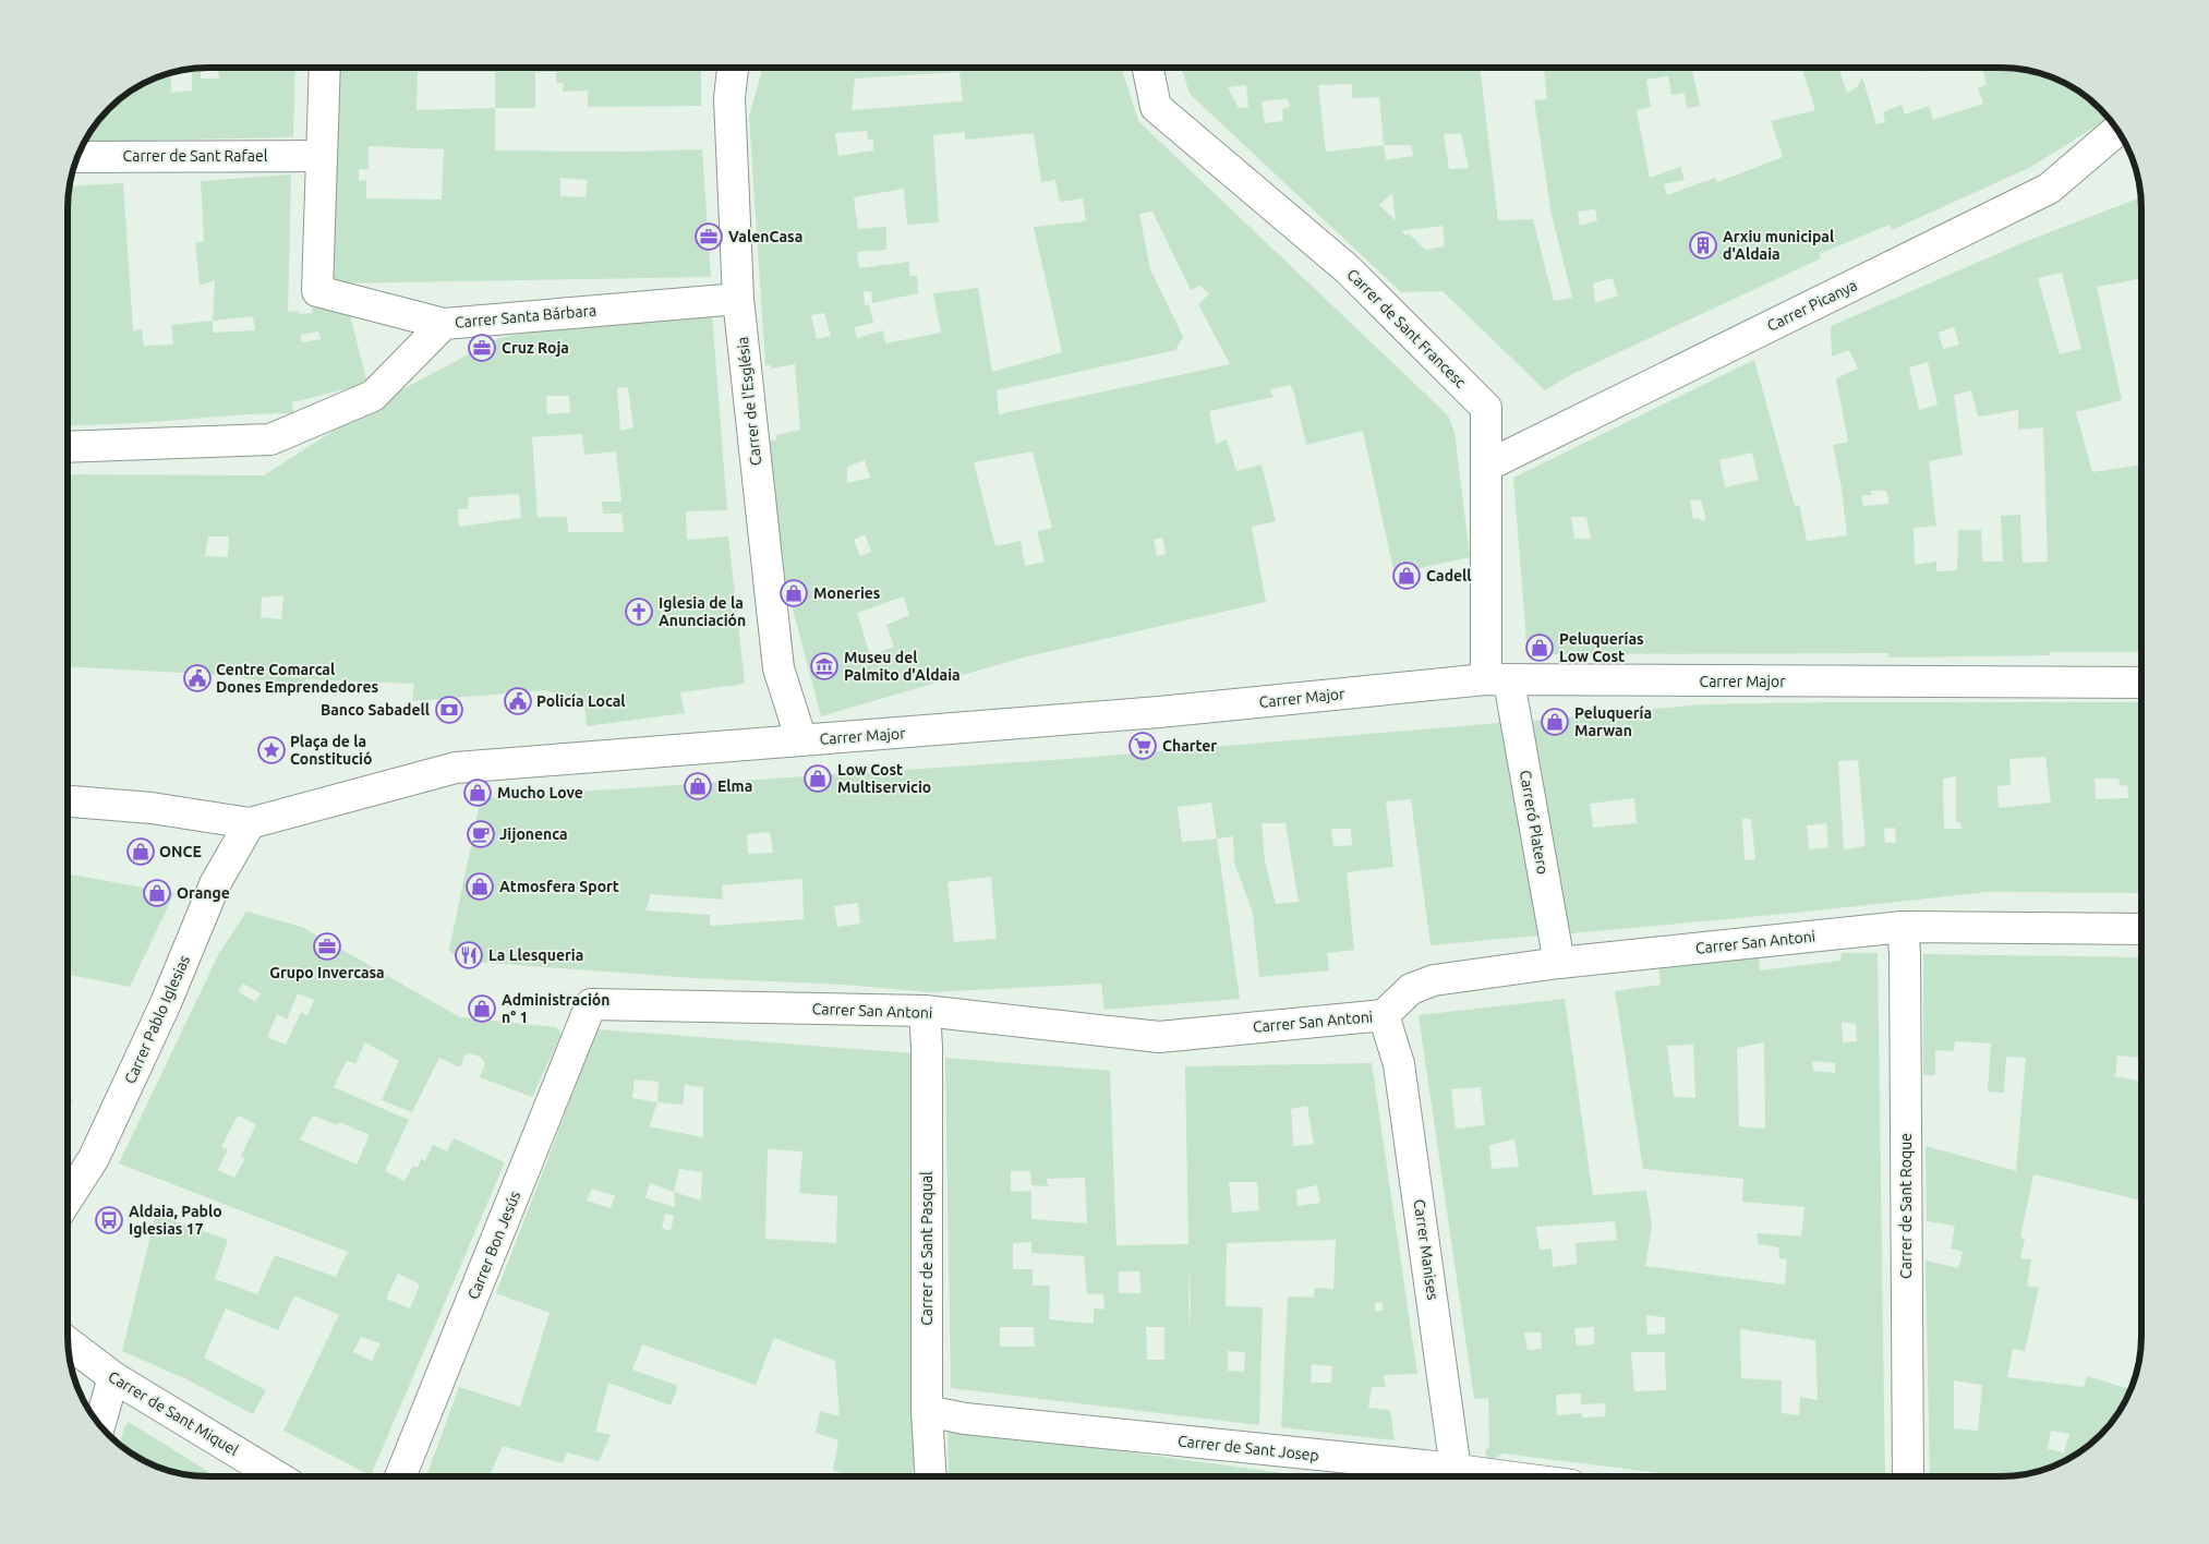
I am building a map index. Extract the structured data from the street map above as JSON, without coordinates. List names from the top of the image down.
{
  "streets": {
    "street": [
      "Carrer de Sant Rafael",
      "Carrer Picanya",
      "Carrer Santa Bárbara",
      "Carrer de Sant Francesc",
      "Carrer de l'Església",
      "Carrer Major",
      "Carreró Platero",
      "Carrer San Antoni",
      "Carrer Pablo Iglesias",
      "Carrer de Sant Roque",
      "Carrer Bon Jesús",
      "Carrer de Sant Pasqual",
      "Carrer Manises",
      "Carrer de Sant Miquel",
      "Carrer de Sant Josep"
    ]
  },
  "crossings": [
    ["Carrer Picanya", "Carrer de Sant Francesc"],
    ["Carrer Santa Bárbara", "Carrer de l'Església"],
    ["Carrer de Sant Francesc", "Carrer Major"],
    ["Carrer de Sant Francesc", "Carreró Platero"],
    ["Carrer de l'Església", "Carrer Major"],
    ["Carrer Major", "Carreró Platero"],
    ["Carrer Major", "Carrer Pablo Iglesias"],
    ["Carreró Platero", "Carrer San Antoni"],
    ["Carrer San Antoni", "Carrer de Sant Roque"],
    ["Carrer San Antoni", "Carrer Bon Jesús"],
    ["Carrer San Antoni", "Carrer de Sant Pasqual"],
    ["Carrer San Antoni", "Carrer Manises"],
    ["Carrer de Sant Pasqual", "Carrer de Sant Josep"]
  ],
  "places": {
    "office": ["ValenCasa", "Cruz Roja", "Grupo Invercasa"],
    "building": ["Arxiu municipal d'Aldaia"],
    "shop": [
      "Cadell",
      "Moneries",
      "Peluquerías Low Cost",
      "Peluquería Marwan",
      "Low Cost Multiservicio",
      "Elma",
      "Mucho Love",
      "ONCE",
      "Atmosfera Sport",
      "Orange",
      "Administración n° 1"
    ],
    "church": ["Iglesia de la Anunciación"],
    "museum": ["Museu del Palmito d'Aldaia"],
    "public building": ["Centre Comarcal Dones Emprendedores", "Policía Local"],
    "bank": ["Banco Sabadell"],
    "supermarket": ["Charter"],
    "place": ["Plaça de la Constitució"],
    "cafe": ["Jijonenca"],
    "restaurant": ["La Llesqueria"],
    "bus stop": ["Aldaia, Pablo Iglesias 17"]
  }
}
